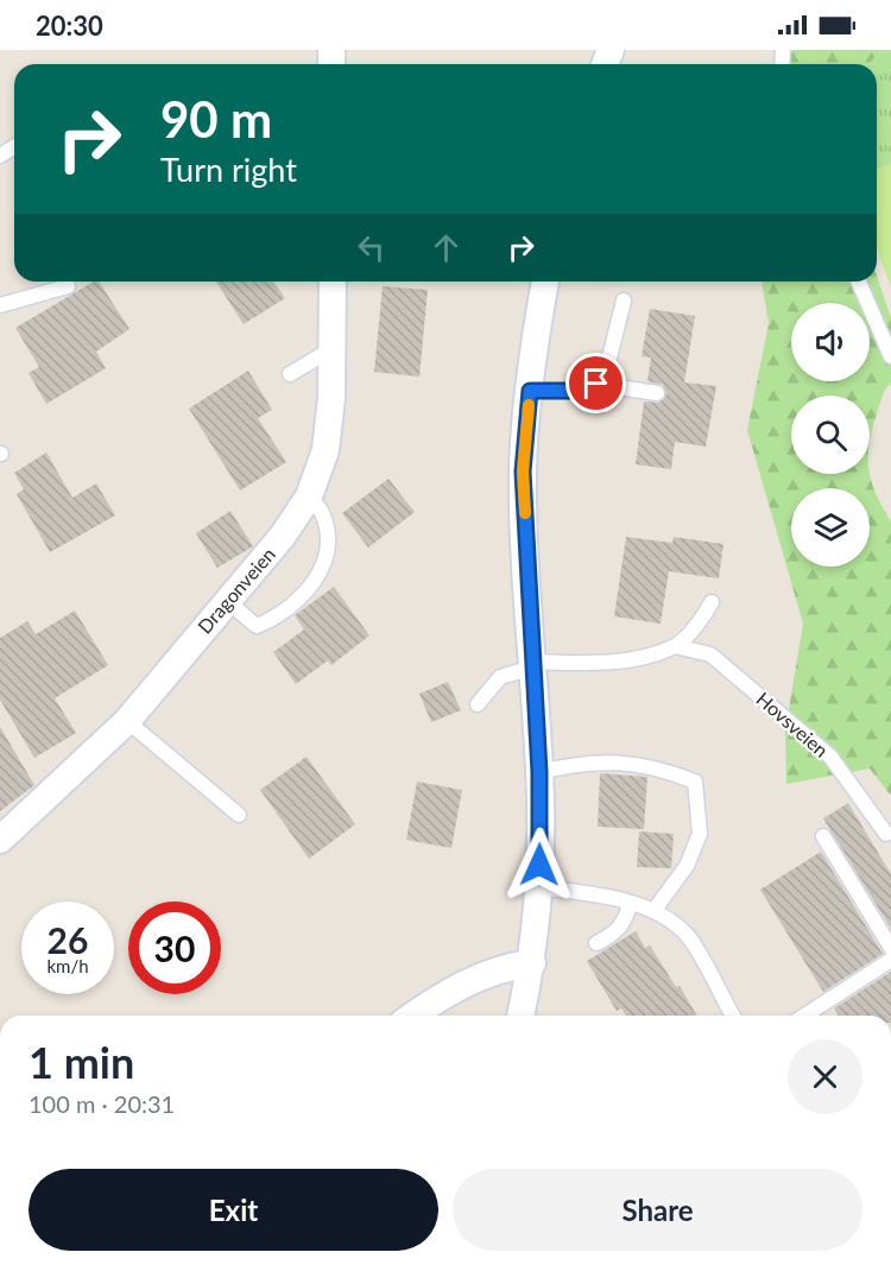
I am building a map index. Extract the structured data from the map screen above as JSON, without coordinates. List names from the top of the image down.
{
  "streets": {
    "street": ["Dragonveien"],
    "lane": ["Hovsveien"]
  },
  "page": {
    "status": "20:30",
    "turn": ["90 m", "Turn right"],
    "speed": "26 km/h",
    "limit": "30",
    "heading": ["1 min", "100 m · 20:31"],
    "buttons": ["Exit", "Share"]
  }
}
